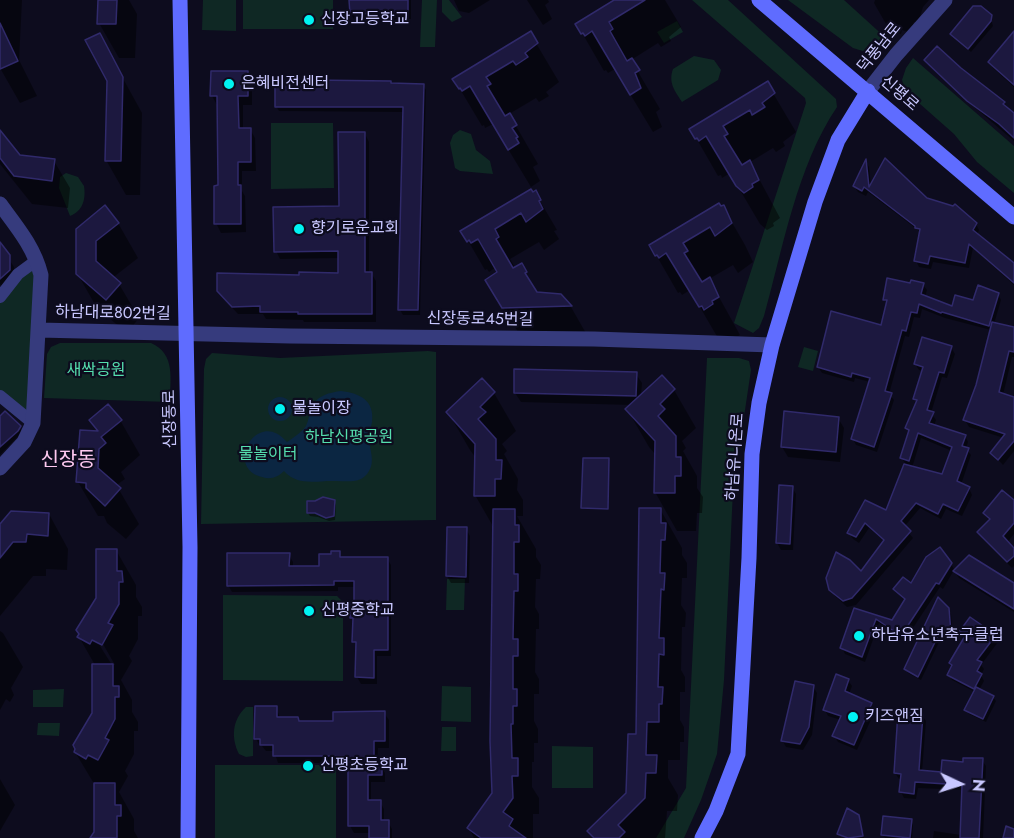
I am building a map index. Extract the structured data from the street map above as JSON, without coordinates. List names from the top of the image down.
{
  "streets": {
    "main road": ["신평로", "신장동로", "하남유니온로"],
    "street": ["덕풍남로", "하남대로802번길", "신장동로45번길"]
  },
  "crossings": [
    ["덕풍남로", "신평로"],
    ["덕풍남로", "하남유니온로"],
    ["신평로", "하남유니온로"],
    ["하남대로802번길", "신장동로45번길"],
    ["하남대로802번길", "신장동로"],
    ["신장동로45번길", "신장동로"],
    ["신장동로45번길", "하남유니온로"]
  ],
  "districts": ["신장동"],
  "parks": ["새싹공원", "하남신평공원", "물놀이터"],
  "places": [
    "신장고등학교",
    "은혜비전센터",
    "향기로운교회",
    "물놀이장",
    "신평중학교",
    "하남유소년축구클럽",
    "키즈앤짐",
    "신평초등학교"
  ],
  "north": "right"
}
